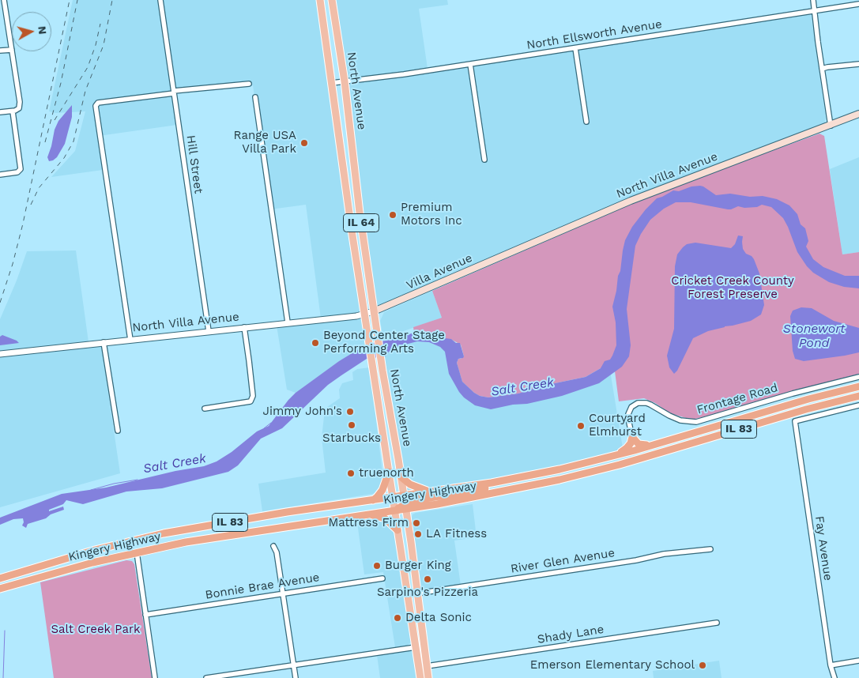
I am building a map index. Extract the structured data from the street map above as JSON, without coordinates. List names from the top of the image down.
{
  "streets": {
    "highway": ["IL 83", "Kingery Highway"],
    "main road": [
      "North Avenue",
      "North Villa Avenue",
      "IL 64",
      "Villa Avenue"
    ],
    "street": [
      "North Ellsworth Avenue",
      "Hill Street",
      "Frontage Road",
      "Fay Avenue",
      "River Glen Avenue",
      "Bonnie Brae Avenue",
      "Shady Lane"
    ]
  },
  "crossings": [
    ["North Ellsworth Avenue", "North Avenue"],
    ["North Ellsworth Avenue", "IL 64"],
    ["North Avenue", "North Villa Avenue"],
    ["North Avenue", "IL 64"],
    ["North Avenue", "Villa Avenue"],
    ["North Avenue", "Kingery Highway"],
    ["North Avenue", "River Glen Avenue"],
    ["North Avenue", "Shady Lane"],
    ["Hill Street", "North Villa Avenue"],
    ["North Villa Avenue", "IL 64"],
    ["North Villa Avenue", "Villa Avenue"],
    ["IL 64", "Kingery Highway"],
    ["IL 83", "Kingery Highway"]
  ],
  "water": ["Stonewort Pond", "Salt Creek"],
  "parks": ["Cricket Creek County Forest Preserve", "Salt Creek Park"],
  "places": [
    "Range USA Villa Park",
    "Premium Motors Inc",
    "Beyond Center Stage Performing Arts",
    "Jimmy John's",
    "Starbucks",
    "Courtyard Elmhurst",
    "truenorth",
    "Mattress Firm",
    "LA Fitness",
    "Burger King",
    "Sarpino's Pizzeria",
    "Delta Sonic",
    "Emerson Elementary School"
  ],
  "north": "right"
}
